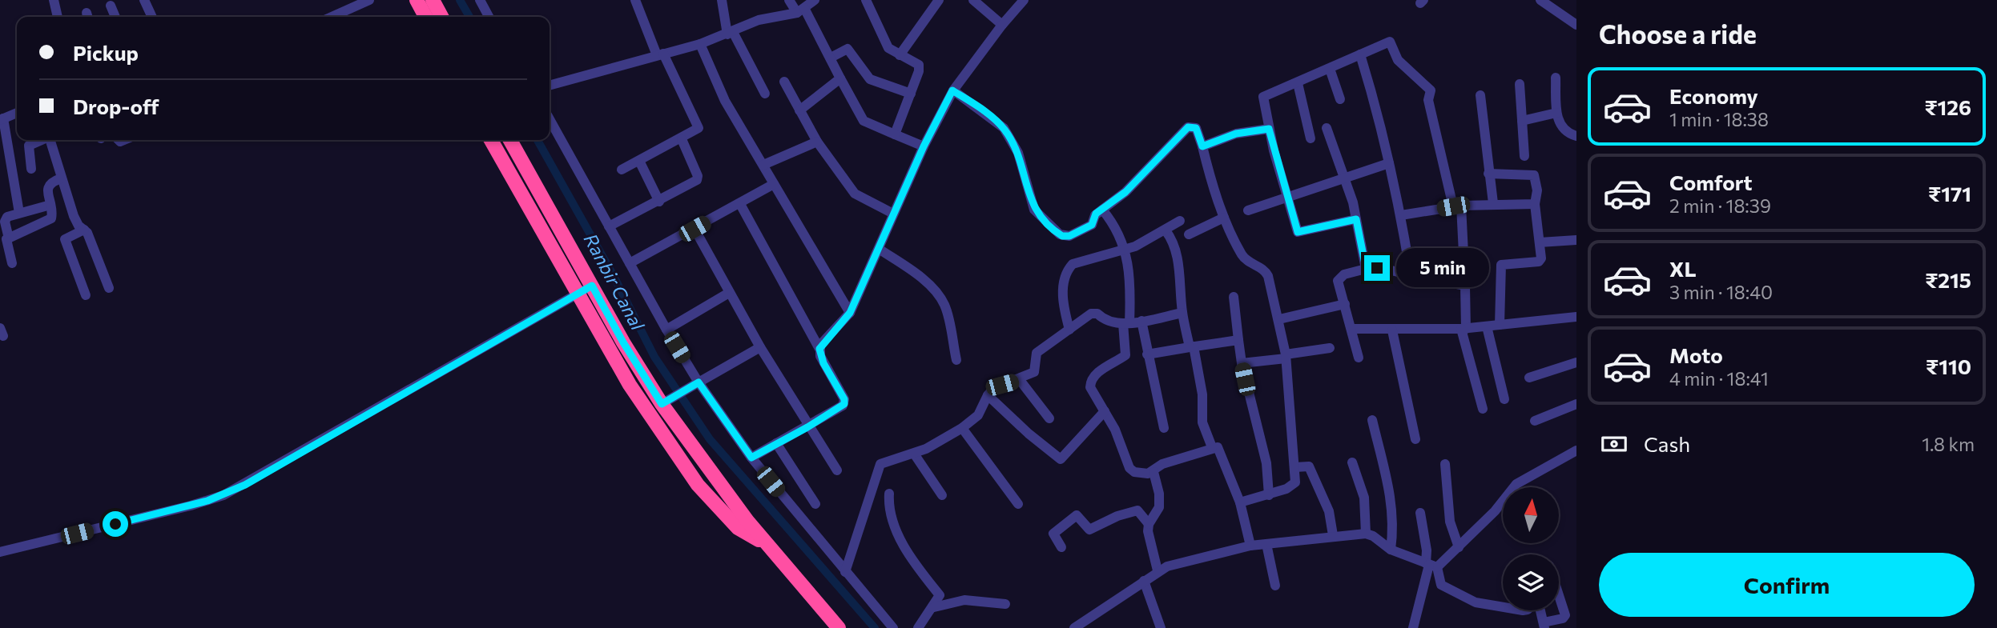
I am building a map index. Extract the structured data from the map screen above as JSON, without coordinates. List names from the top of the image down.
{
  "water": ["Ranbir Canal"],
  "north": "top",
  "page": {
    "heading": "Choose a ride",
    "banner": ["Pickup", "Drop-off"],
    "list": [
      {
        "name": "Economy",
        "note": "1 min · 18:38",
        "value": "₹126"
      },
      {
        "name": "Comfort",
        "note": "2 min · 18:39",
        "value": "₹171"
      },
      {
        "name": "XL",
        "note": "3 min · 18:40",
        "value": "₹215"
      },
      {
        "name": "Moto",
        "note": "4 min · 18:41",
        "value": "₹110"
      }
    ],
    "bubble": "5 min",
    "pay": ["Cash", "1.8 km"],
    "buttons": "Confirm"
  }
}
